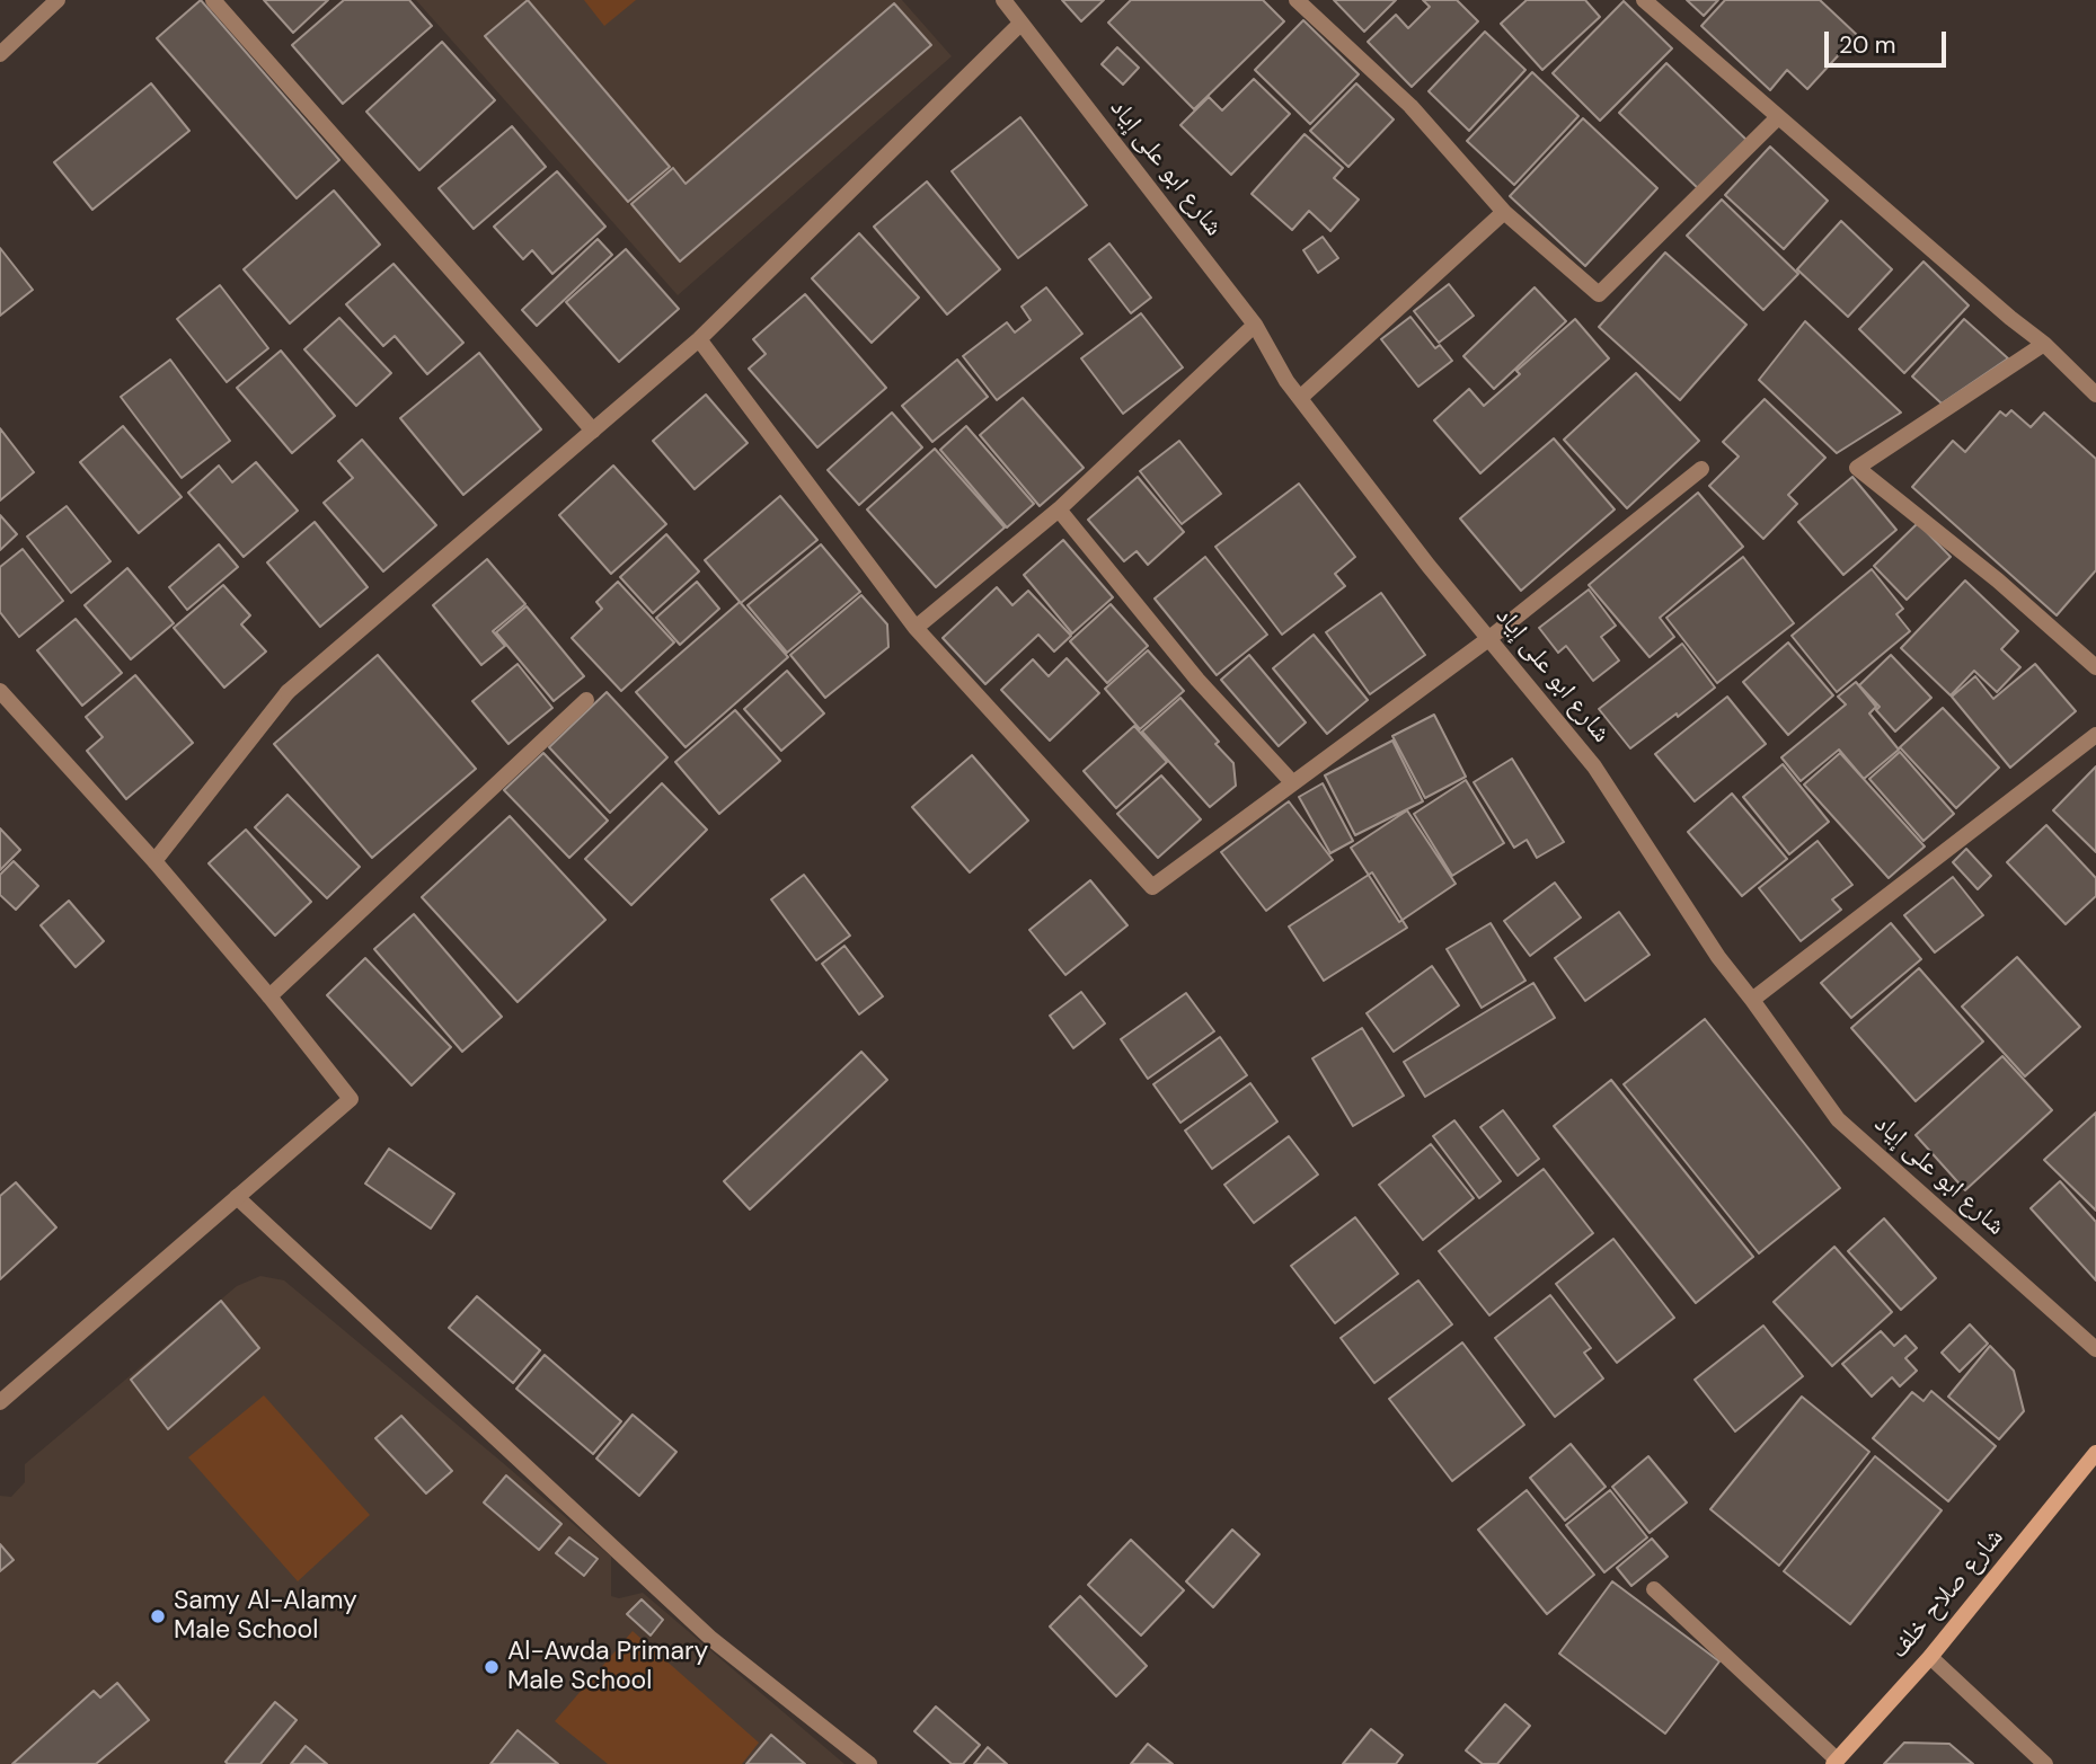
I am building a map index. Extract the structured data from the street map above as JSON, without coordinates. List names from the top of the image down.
{
  "streets": {
    "main road": ["شارع صلاح خلف"],
    "street": ["شارع ابو على إياد"]
  },
  "places": ["Samy Al-Alamy Male School", "Al-Awda Primary Male School"],
  "scale_bar": "20 m"
}
